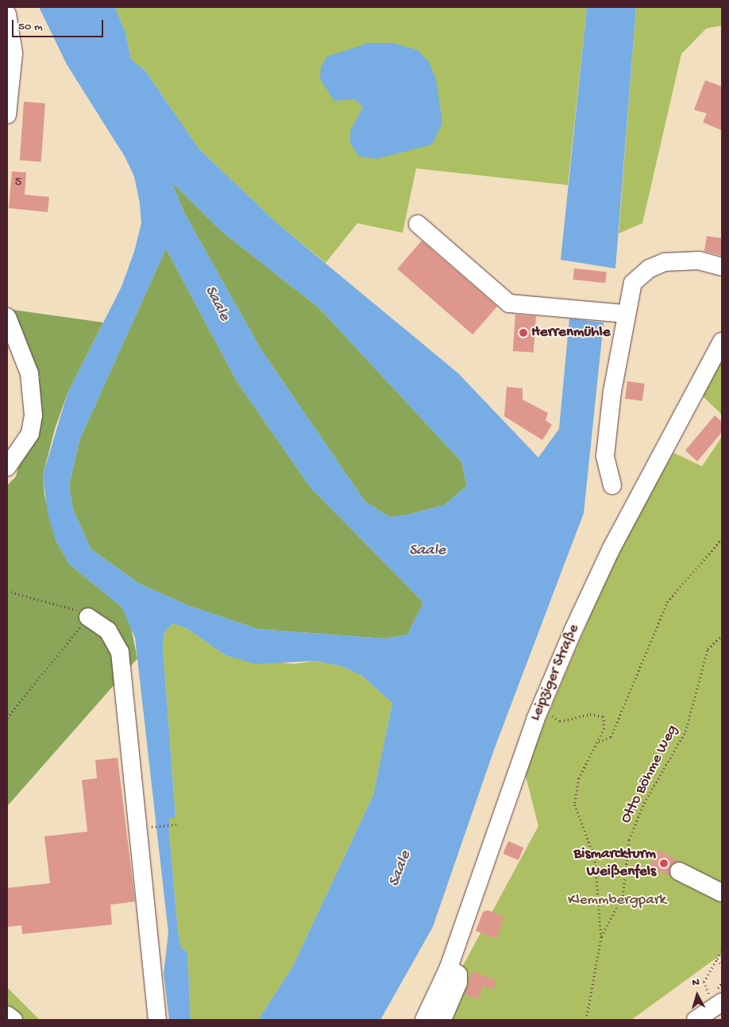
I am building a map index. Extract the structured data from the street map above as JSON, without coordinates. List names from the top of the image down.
{
  "streets": {
    "street": ["Leipziger Straße"],
    "path": ["Otto Böhme Weg"]
  },
  "water": ["Saale"],
  "parks": ["Klemmbergpark"],
  "places": ["Herrenmühle", "Bismarckturm Weißenfels"],
  "house_numbers": ["5"],
  "scale_bar": "50 m",
  "north": "top"
}
